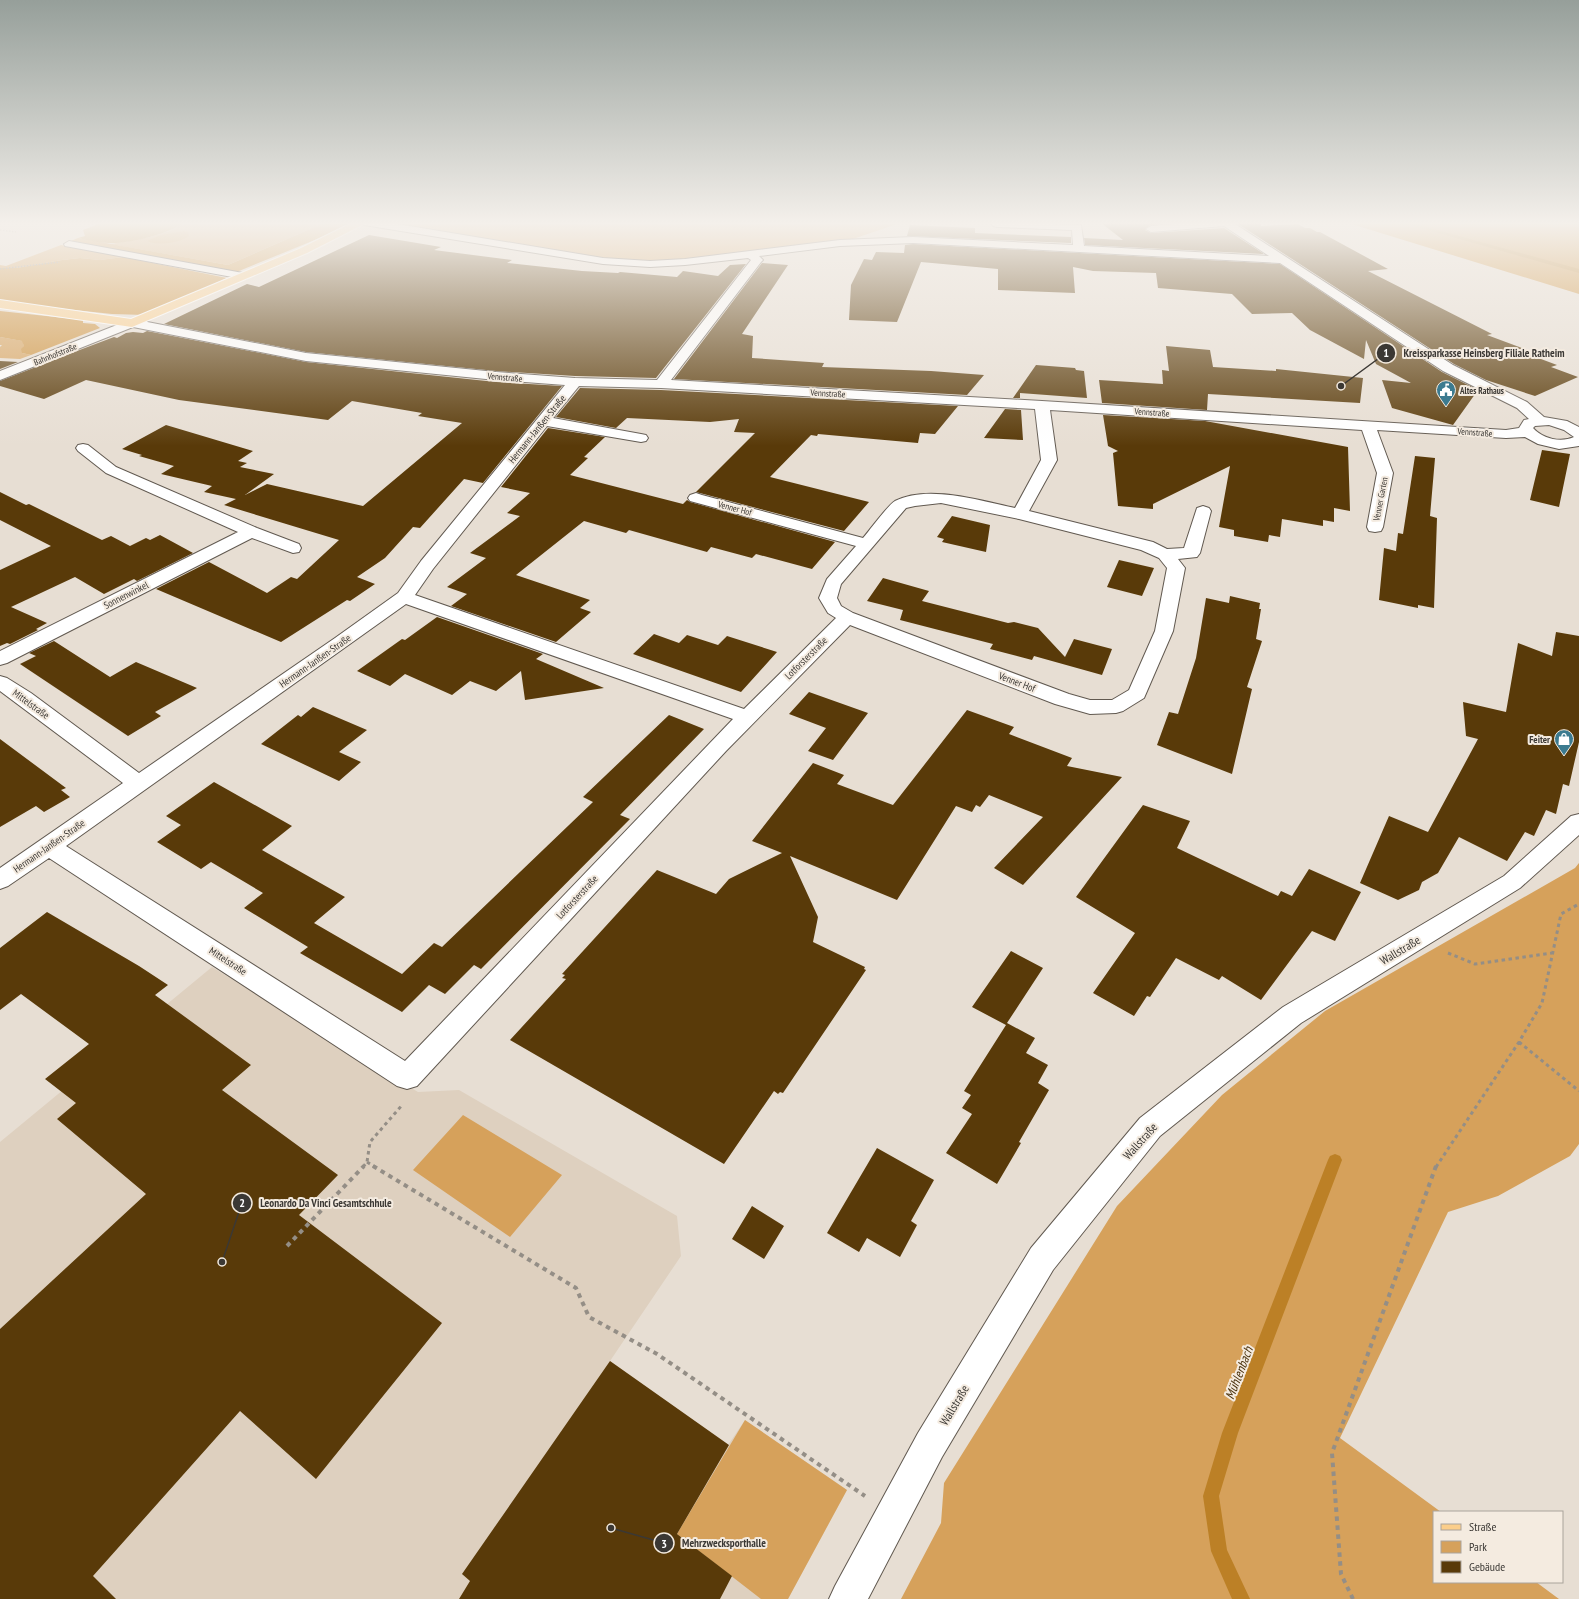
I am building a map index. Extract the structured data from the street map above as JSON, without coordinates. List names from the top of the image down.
{
  "streets": {
    "street": [
      "Bahnhofstraße",
      "Vennstraße",
      "Hermann-Janßen-Straße",
      "Venner Garten",
      "Venner Hof",
      "Sonnenwinkel",
      "Lotforsterstraße",
      "Mittelstraße",
      "Wallstraße"
    ]
  },
  "crossings": [
    ["Bahnhofstraße", "Vennstraße"],
    ["Vennstraße", "Hermann-Janßen-Straße"],
    ["Vennstraße", "Venner Garten"],
    ["Hermann-Janßen-Straße", "Mittelstraße"],
    ["Venner Hof", "Lotforsterstraße"],
    ["Lotforsterstraße", "Mittelstraße"]
  ],
  "water": ["Mühlenbach"],
  "places": {
    "other": ["Kreissparkasse Heinsberg Filiale Ratheim", "Leonardo Da Vinci Gesamtschhule", "Mehrzwecksporthalle"],
    "public building": ["Altes Rathaus"],
    "shop": ["Feiter"]
  },
  "legend": ["Straße", "Park", "Gebäude"]
}
